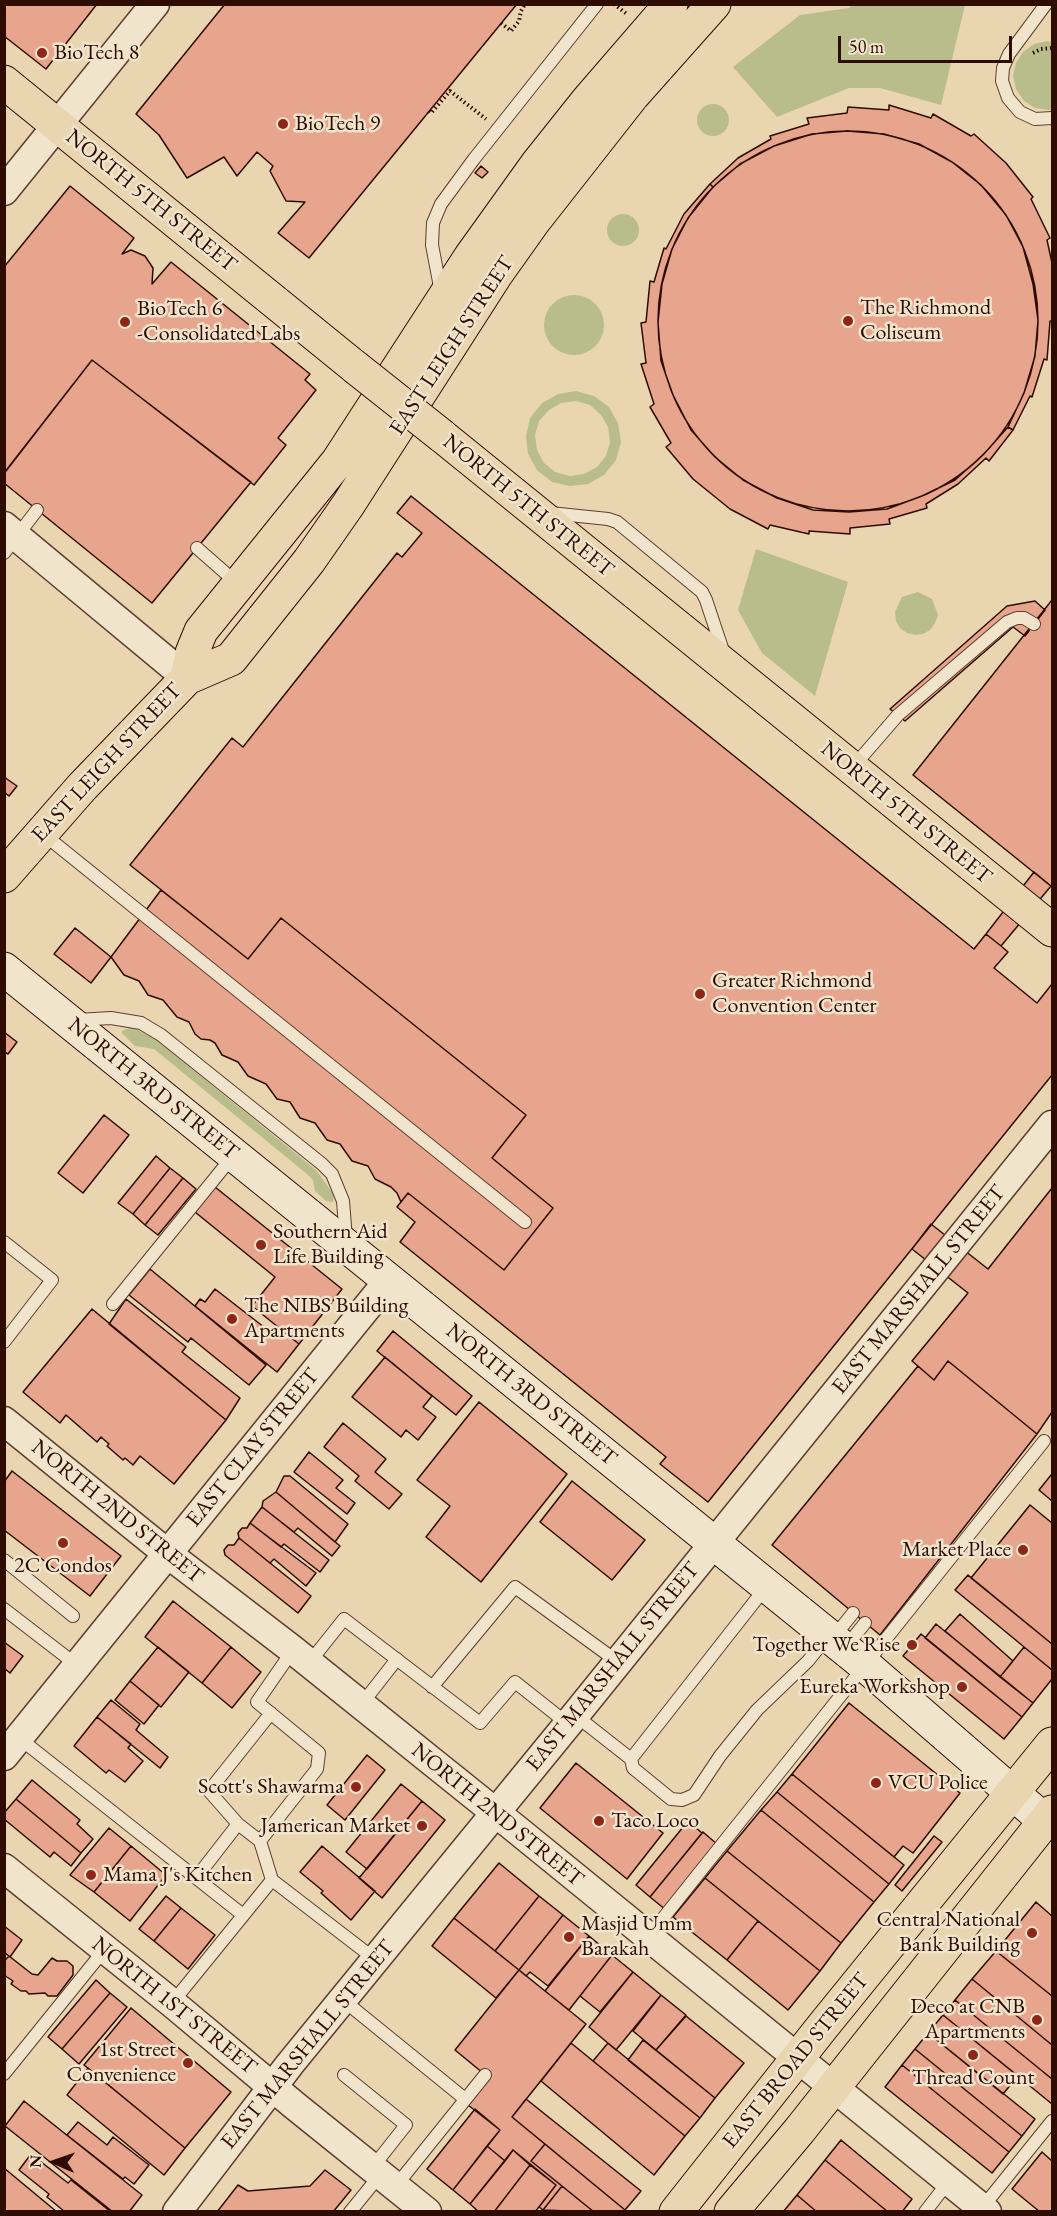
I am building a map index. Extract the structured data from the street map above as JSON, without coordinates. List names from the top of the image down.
{
  "streets": {
    "main road": [
      "NORTH 5TH STREET",
      "EAST LEIGH STREET",
      "NORTH 3RD STREET",
      "EAST BROAD STREET"
    ],
    "street": [
      "EAST MARSHALL STREET",
      "EAST CLAY STREET",
      "NORTH 2ND STREET",
      "NORTH 1ST STREET"
    ]
  },
  "crossings": [
    ["NORTH 3RD STREET", "EAST MARSHALL STREET"],
    ["NORTH 3RD STREET", "EAST CLAY STREET"],
    ["NORTH 3RD STREET", "EAST BROAD STREET"],
    ["EAST MARSHALL STREET", "NORTH 2ND STREET"],
    ["EAST MARSHALL STREET", "NORTH 1ST STREET"],
    ["EAST CLAY STREET", "NORTH 2ND STREET"],
    ["NORTH 2ND STREET", "EAST BROAD STREET"]
  ],
  "places": [
    "BioTech 8",
    "BioTech 9",
    "The Richmond Coliseum",
    "BioTech 6 -Consolidated Labs",
    "Greater Richmond Convention Center",
    "Southern Aid Life Building",
    "The NIBS Building Apartments",
    "2C Condos",
    "Market Place",
    "Together We Rise",
    "Eureka Workshop",
    "VCU Police",
    "Scott's Shawarma",
    "Taco Loco",
    "Jamerican Market",
    "Mama J's Kitchen",
    "Central National Bank Building",
    "Masjid Umm Barakah",
    "Deco at CNB Apartments",
    "Thread Count",
    "1st Street Convenience"
  ],
  "scale_bar": "50 m",
  "north": "left"
}
